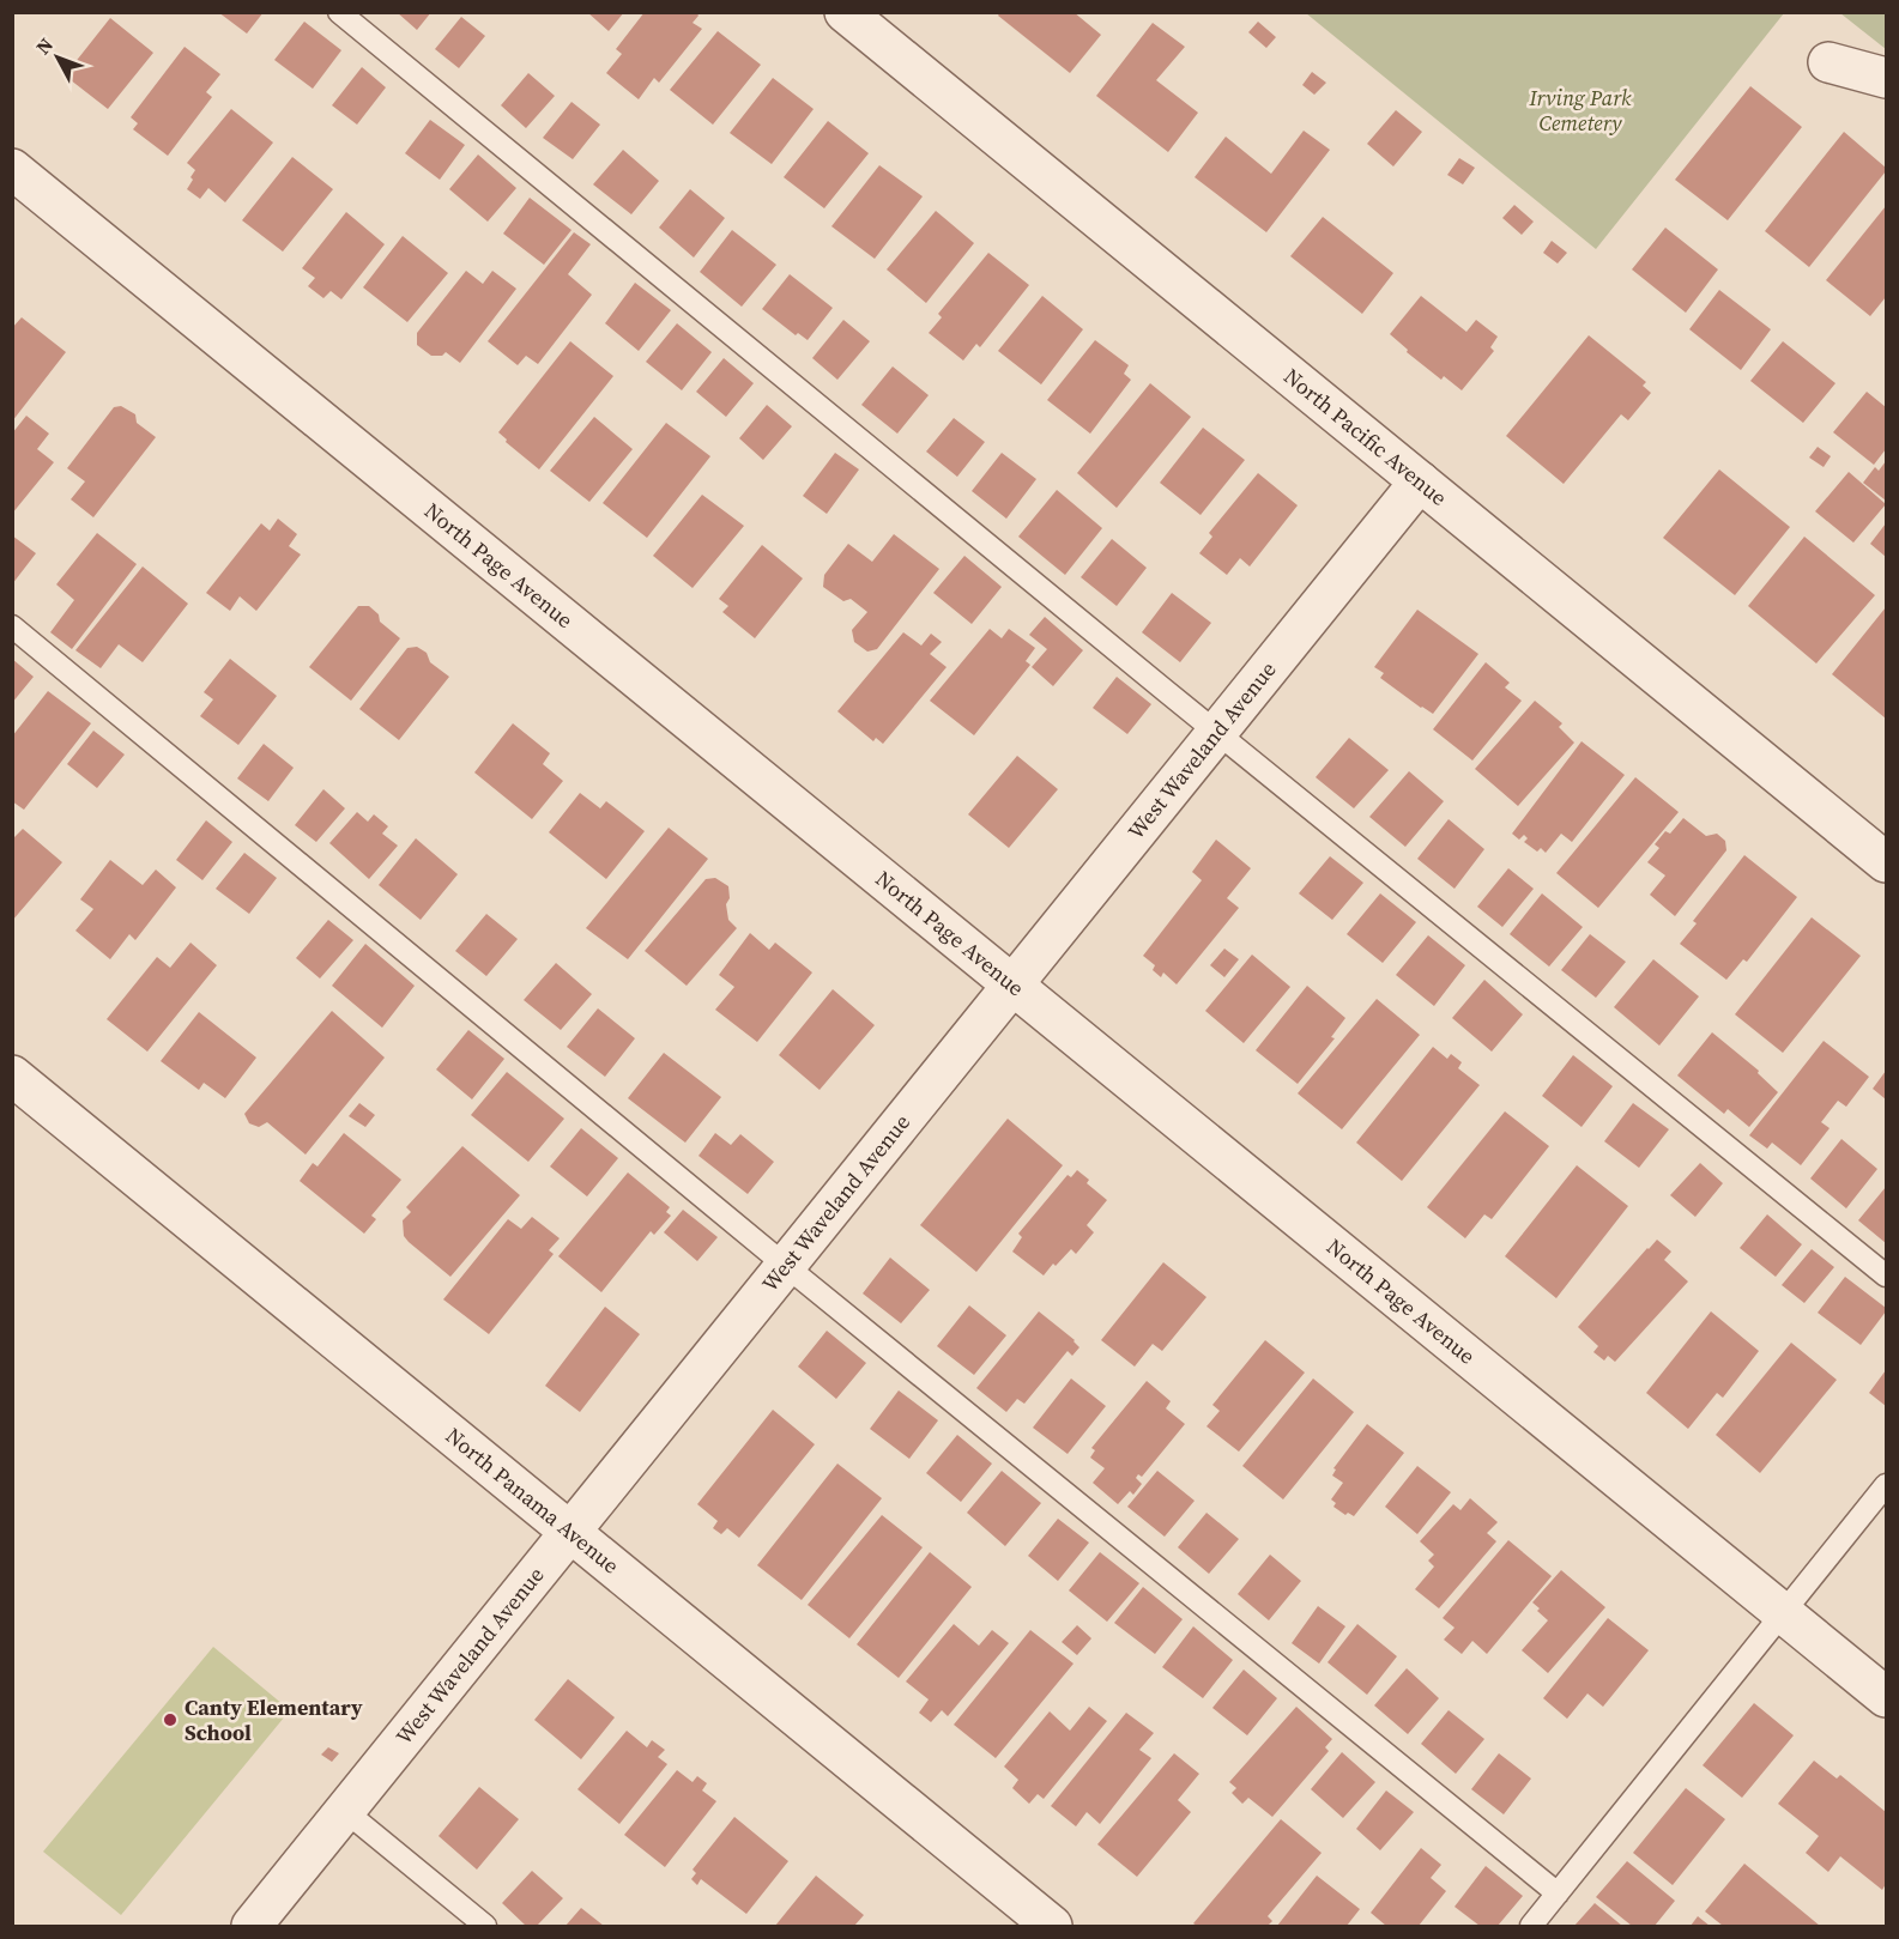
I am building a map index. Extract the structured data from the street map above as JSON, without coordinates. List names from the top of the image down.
{
  "streets": {
    "street": [
      "North Pacific Avenue",
      "North Page Avenue",
      "West Waveland Avenue",
      "North Panama Avenue"
    ]
  },
  "crossings": [
    ["North Pacific Avenue", "West Waveland Avenue"],
    ["North Page Avenue", "West Waveland Avenue"],
    ["West Waveland Avenue", "North Panama Avenue"]
  ],
  "parks": ["Irving Park Cemetery"],
  "places": ["Canty Elementary School"],
  "north": "top left"
}
